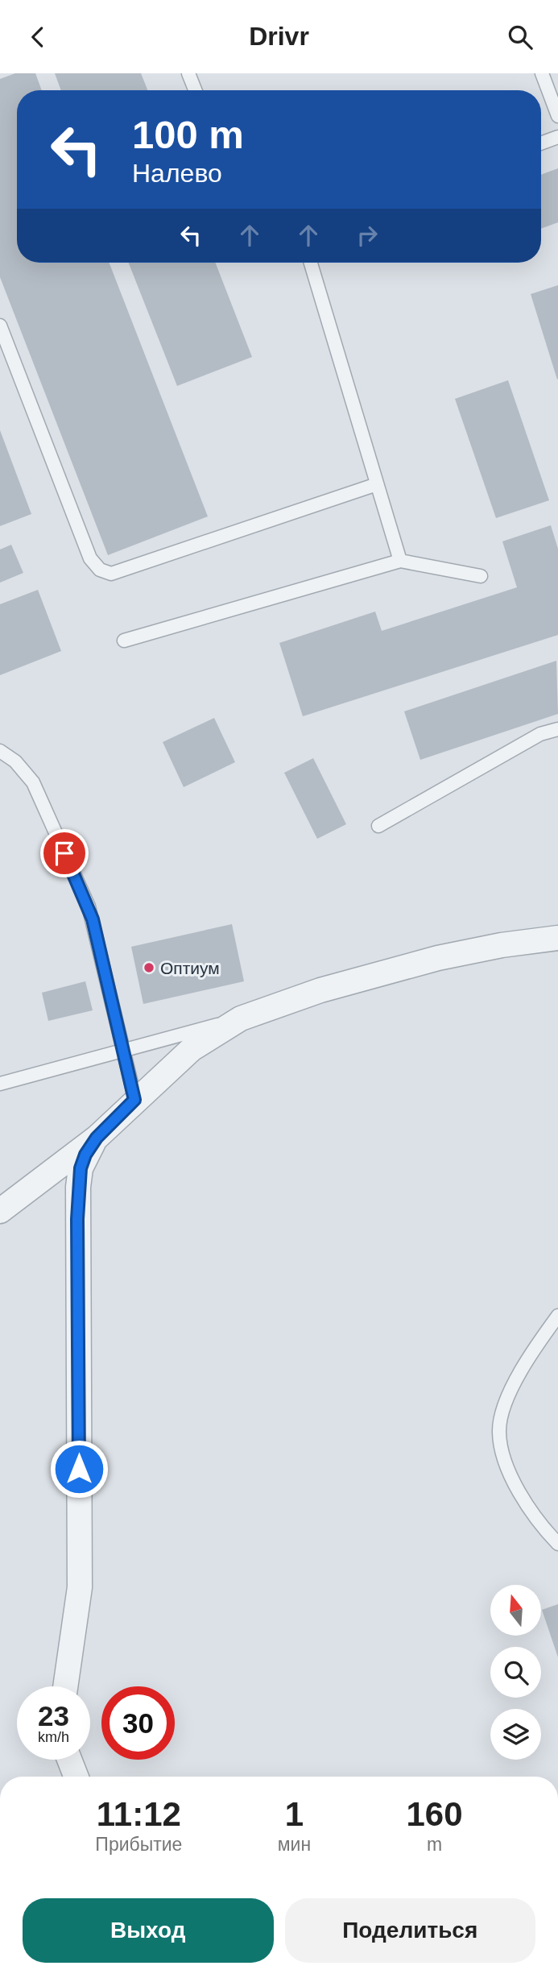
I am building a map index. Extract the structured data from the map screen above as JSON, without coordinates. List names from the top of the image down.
{
  "places": ["Оптиум"],
  "north": "top",
  "page": {
    "header": "Drivr",
    "turn": ["100 m", "Налево"],
    "speed": "23 km/h",
    "limit": "30",
    "eta": [
      "11:12",
      "Прибытие",
      "1",
      "мин",
      "160",
      "m"
    ],
    "buttons": ["Выход", "Поделиться"]
  }
}
